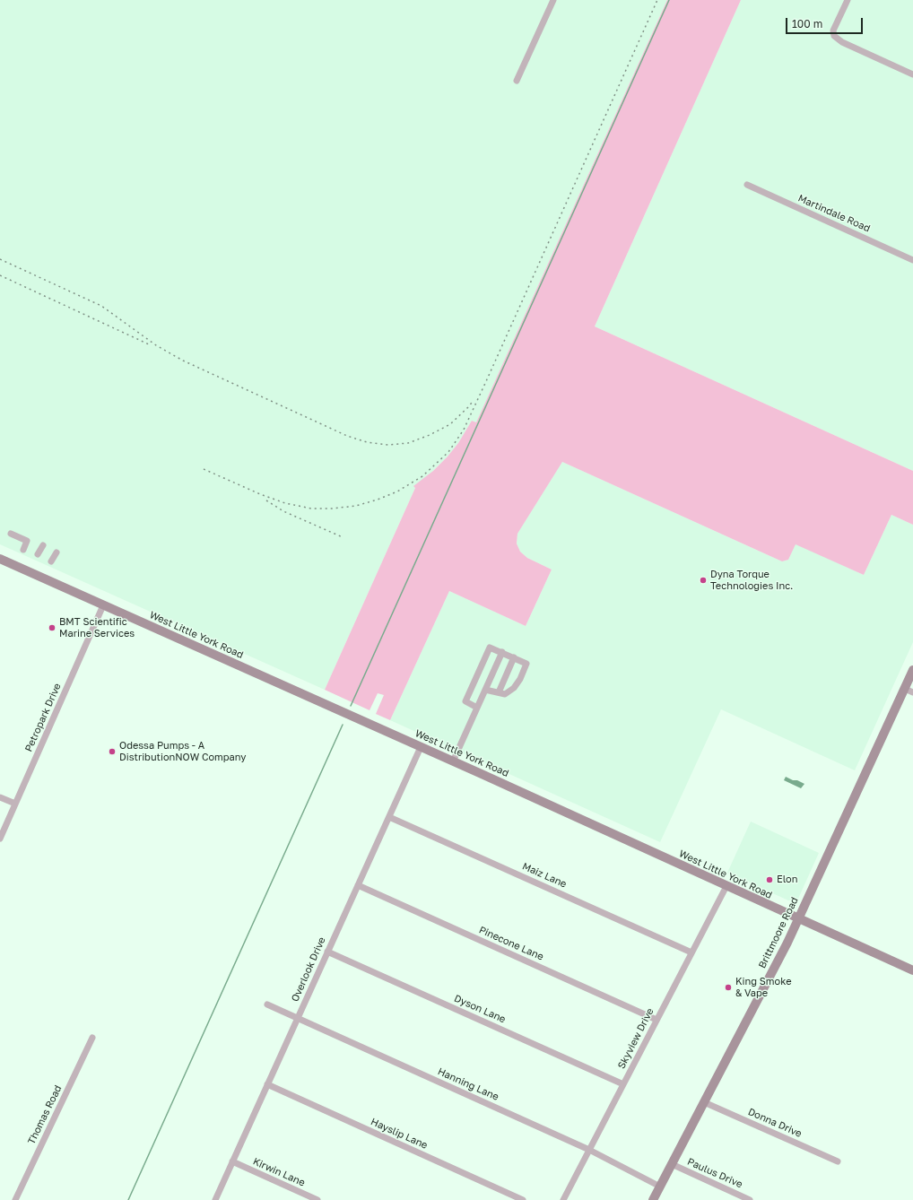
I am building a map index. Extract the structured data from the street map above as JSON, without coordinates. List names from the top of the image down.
{
  "streets": {
    "main road": ["West Little York Road", "Brittmoore Road"],
    "street": [
      "Martindale Road",
      "Petropark Drive",
      "Maiz Lane",
      "Pinecone Lane",
      "Overlook Drive",
      "Dyson Lane",
      "Skyview Drive",
      "Hanning Lane",
      "Thomas Road",
      "Donna Drive",
      "Hayslip Lane",
      "Kirwin Lane",
      "Paulus Drive"
    ]
  },
  "crossings": [
    ["West Little York Road", "Petropark Drive"],
    ["West Little York Road", "Brittmoore Road"],
    ["West Little York Road", "Overlook Drive"],
    ["West Little York Road", "Skyview Drive"],
    ["Maiz Lane", "Overlook Drive"],
    ["Maiz Lane", "Skyview Drive"],
    ["Brittmoore Road", "Hanning Lane"],
    ["Brittmoore Road", "Donna Drive"],
    ["Brittmoore Road", "Paulus Drive"],
    ["Pinecone Lane", "Overlook Drive"],
    ["Pinecone Lane", "Skyview Drive"],
    ["Overlook Drive", "Dyson Lane"],
    ["Overlook Drive", "Hanning Lane"],
    ["Overlook Drive", "Hayslip Lane"],
    ["Overlook Drive", "Kirwin Lane"],
    ["Dyson Lane", "Skyview Drive"],
    ["Skyview Drive", "Hanning Lane"]
  ],
  "places": [
    "Dyna Torque Technologies Inc.",
    "BMT Scientific Marine Services",
    "Odessa Pumps - A DistributionNOW Company",
    "Elon",
    "King Smoke & Vape"
  ],
  "scale_bar": "100 m"
}
